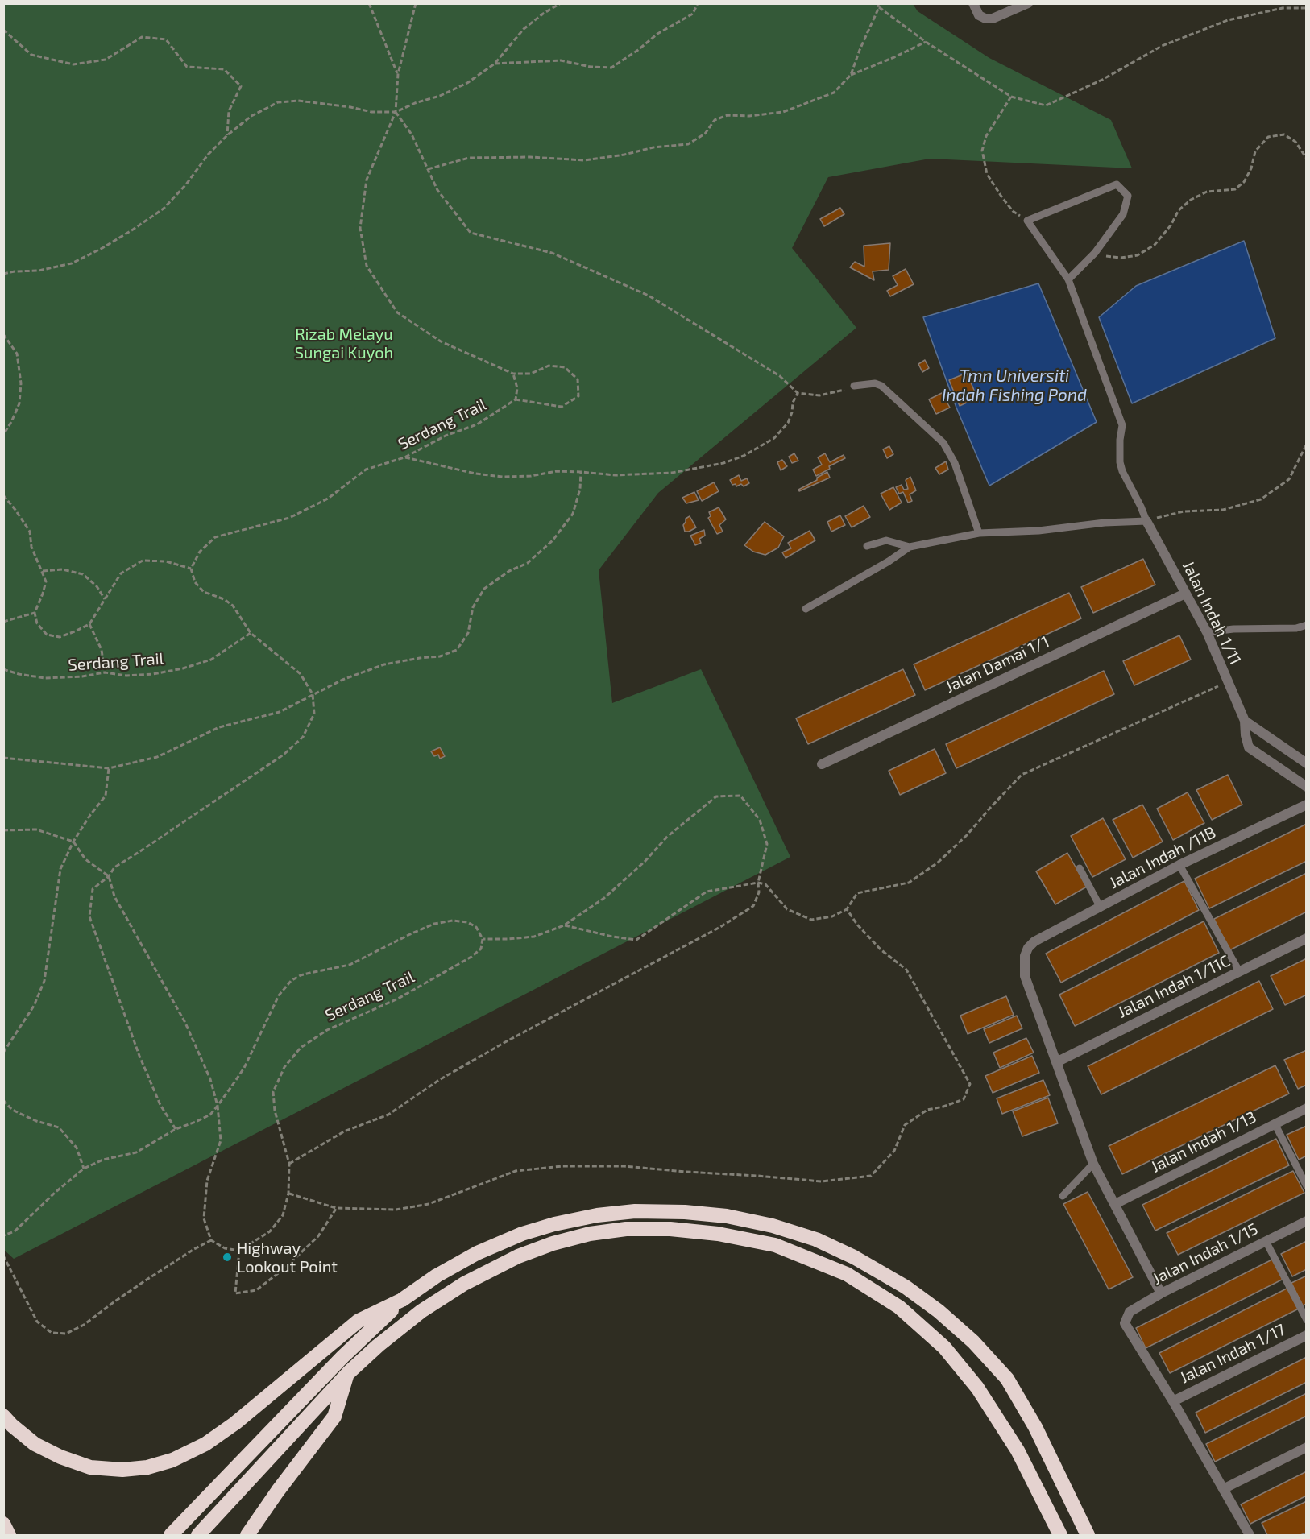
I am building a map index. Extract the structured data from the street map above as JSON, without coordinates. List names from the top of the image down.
{
  "streets": {
    "street": [
      "Jalan Indah 1/11",
      "Jalan Damai 1/1",
      "Jalan Indah /11B",
      "Jalan Indah 1/11C",
      "Jalan Indah 1/13",
      "Jalan Indah 1/15",
      "Jalan Indah 1/17"
    ],
    "path": ["Serdang Trail"]
  },
  "crossings": [
    ["Jalan Indah 1/11", "Jalan Damai 1/1"],
    ["Jalan Indah /11B", "Jalan Indah 1/11C"],
    ["Jalan Indah 1/15", "Jalan Indah 1/17"]
  ],
  "water": ["Tmn Universiti Indah Fishing Pond"],
  "parks": ["Rizab Melayu Sungai Kuyoh"],
  "places": ["Highway Lookout Point"]
}
